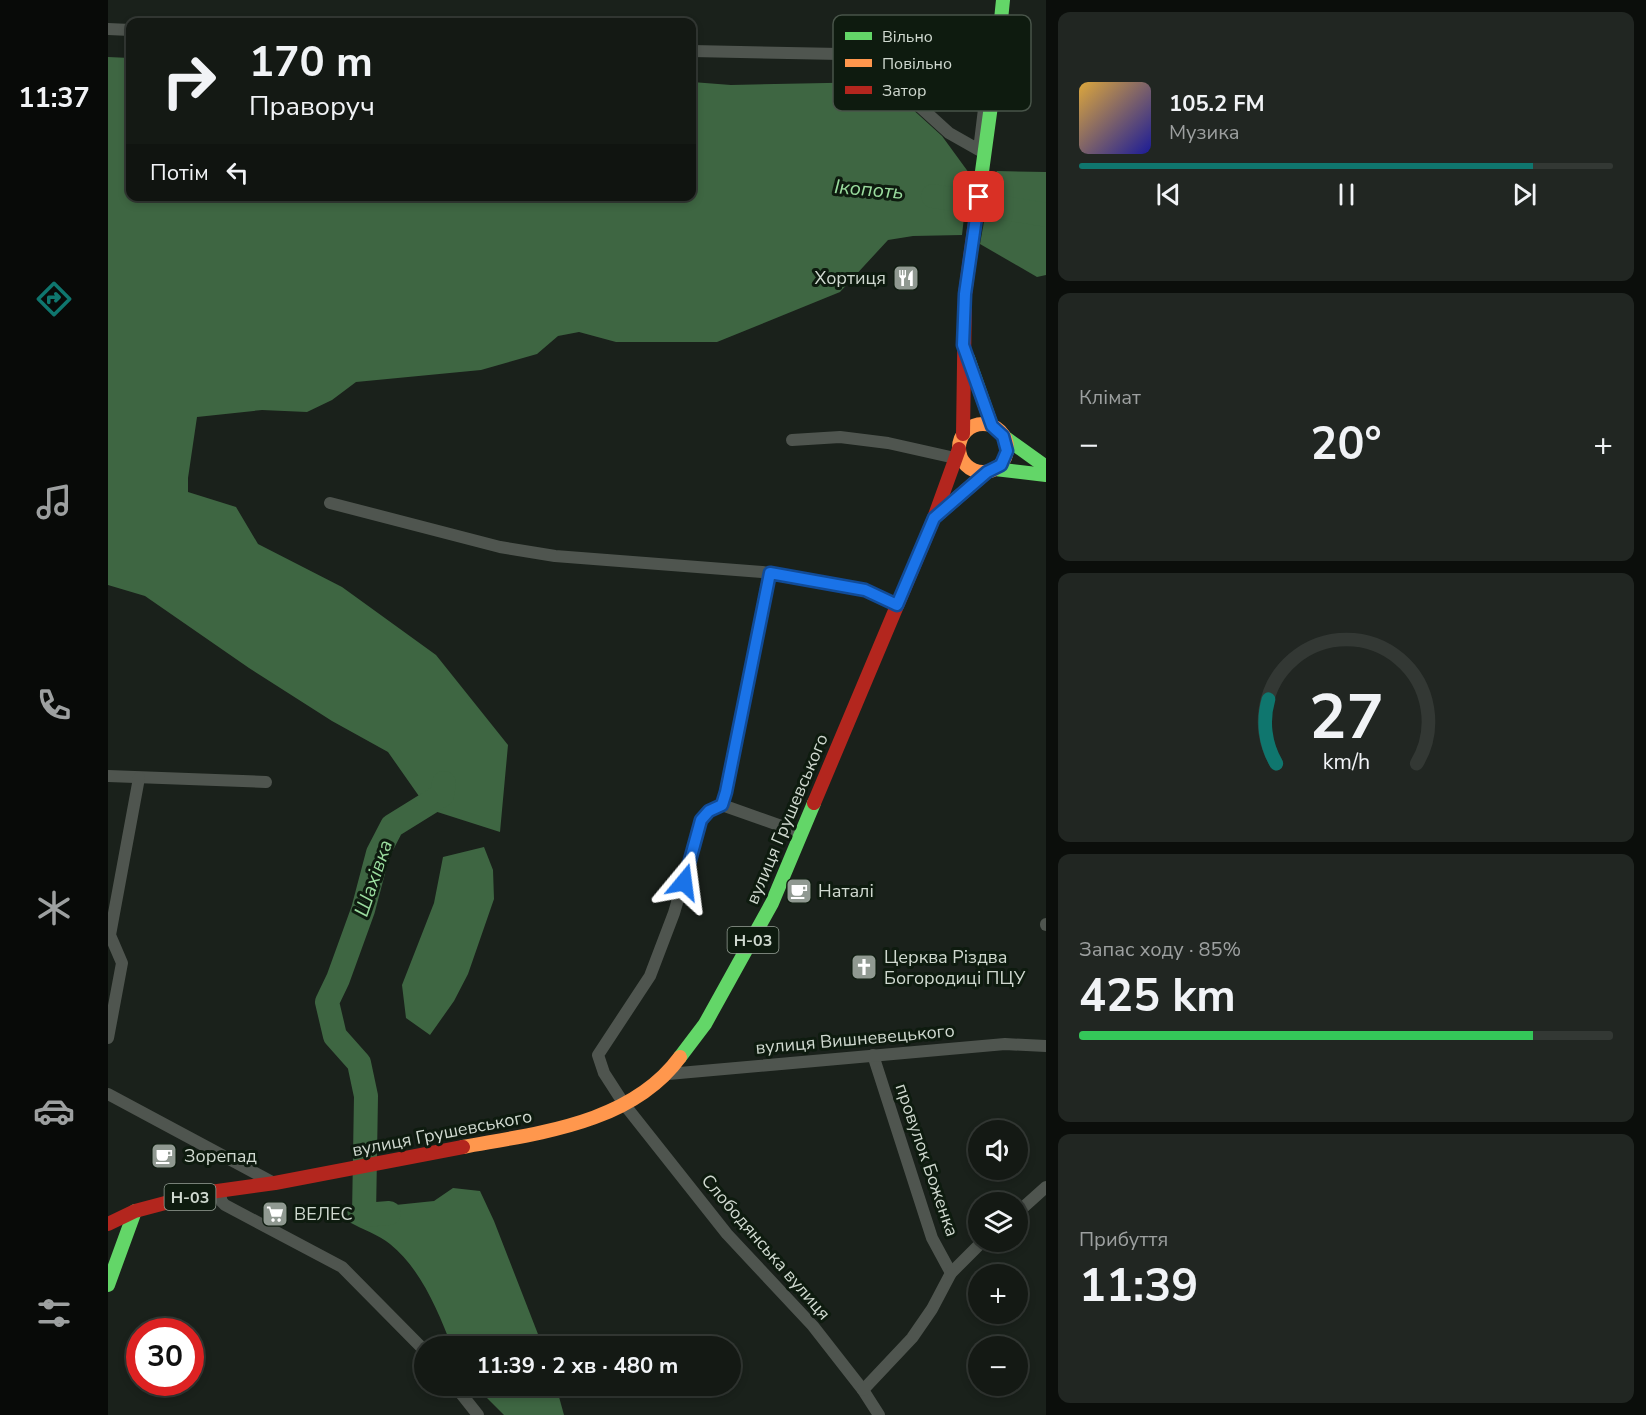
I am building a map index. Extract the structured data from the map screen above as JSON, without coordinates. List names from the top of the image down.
{
  "streets": {
    "main road": ["вулиця Грушевського", "Н-03"],
    "street": ["вулиця Вишневецького", "провулок Боженка", "Слободянська вулиця"]
  },
  "crossings": [
    ["вулиця Грушевського", "Н-03"],
    ["вулиця Грушевського", "вулиця Вишневецького"],
    ["вулиця Грушевського", "Слободянська вулиця"],
    ["вулиця Вишневецького", "провулок Боженка"]
  ],
  "water": ["Ікопоть", "Шахівка"],
  "places": {
    "restaurant": ["Хортиця"],
    "cafe": ["Наталі", "Зорепад"],
    "church": ["Церква Різдва Богородиці ПЦУ"],
    "supermarket": ["ВЕЛЕС"]
  },
  "legend": ["Вільно", "Повільно", "Затор"],
  "page": {
    "tabs": "11:37",
    "turn": ["170 m", "Праворуч"],
    "song": ["105.2 FM", "Музика"],
    "then": "Потім",
    "tile": [
      "Клімат",
      ["Запас ходу · 85%", "425 km"],
      ["Прибуття", "11:39"]
    ],
    "heat": ["−", "20°", "+"],
    "map_buttons": ["+", "−"],
    "limit": "30",
    "trip": "11:39 · 2 хв · 480 m",
    "gauge": ["27", "km/h"]
  }
}
